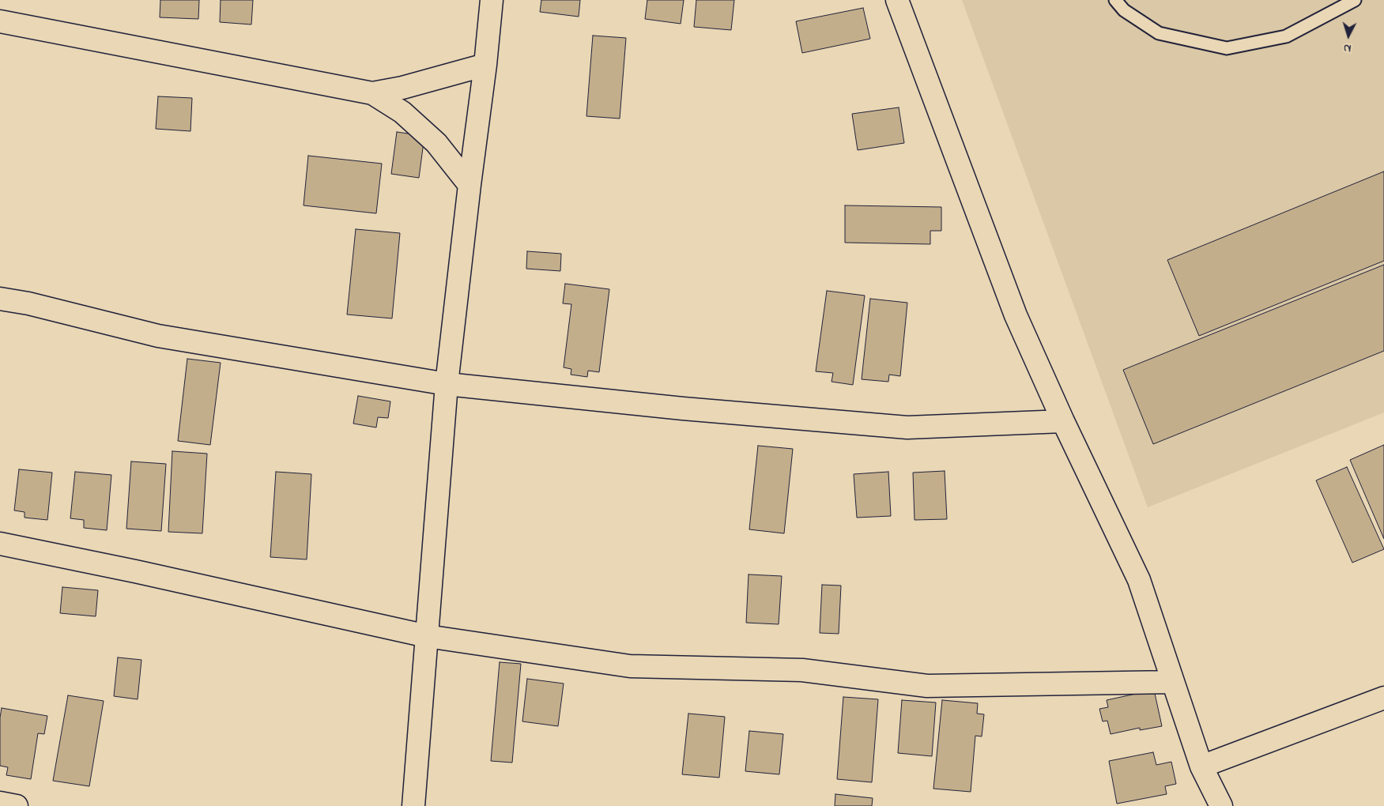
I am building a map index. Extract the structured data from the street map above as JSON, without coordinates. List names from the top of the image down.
{
  "north": "bottom"
}
